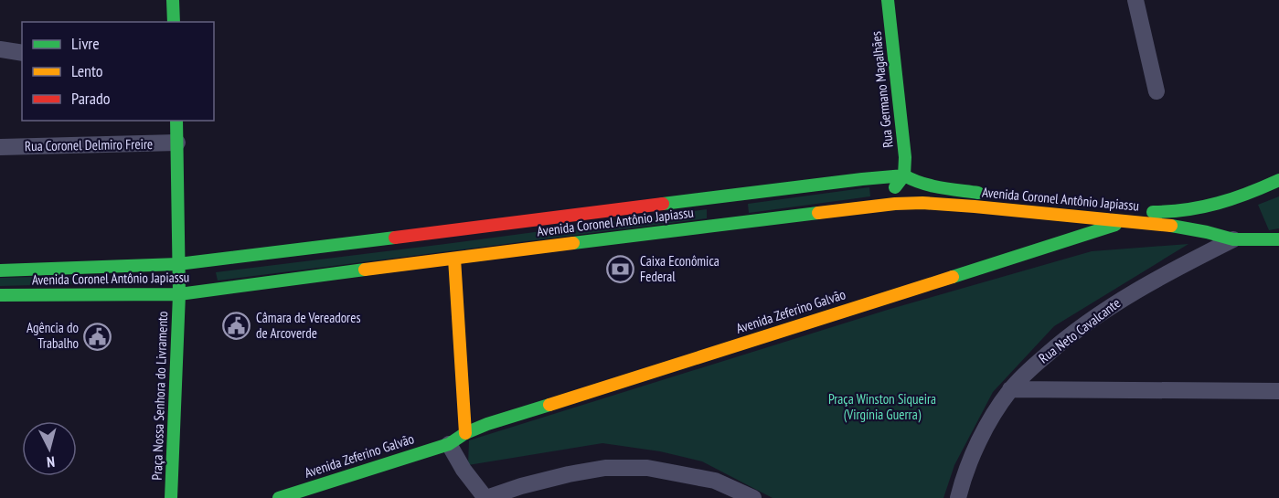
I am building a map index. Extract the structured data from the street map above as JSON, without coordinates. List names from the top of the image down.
{
  "streets": {
    "street": [
      "Rua Germano Magalhães",
      "Rua Coronel Delmiro Freire",
      "Avenida Coronel Antônio Japiassu",
      "Avenida Zeferino Galvão",
      "Rua Neto Cavalcante",
      "Praça Nossa Senhora do Livramento"
    ]
  },
  "crossings": [
    ["Rua Germano Magalhães", "Avenida Coronel Antônio Japiassu"],
    ["Rua Coronel Delmiro Freire", "Praça Nossa Senhora do Livramento"],
    ["Avenida Coronel Antônio Japiassu", "Avenida Zeferino Galvão"],
    ["Avenida Coronel Antônio Japiassu", "Rua Neto Cavalcante"],
    ["Avenida Coronel Antônio Japiassu", "Praça Nossa Senhora do Livramento"]
  ],
  "parks": ["Praça Winston Siqueira (Virgínia Guerra)"],
  "places": {
    "bank": ["Caixa Econômica Federal"],
    "public building": ["Câmara de Vereadores de Arcoverde", "Agência do Trabalho"]
  },
  "legend": ["Livre", "Lento", "Parado"],
  "north": "bottom"
}
